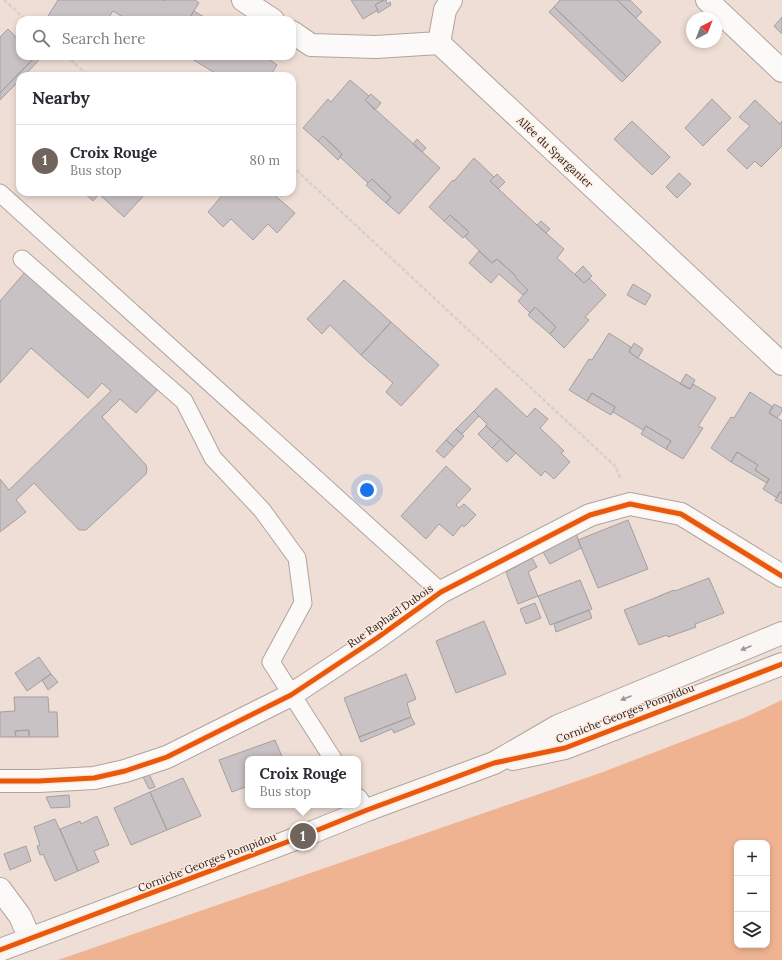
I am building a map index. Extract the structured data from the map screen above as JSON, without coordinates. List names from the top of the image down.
{
  "streets": {
    "main road": ["Corniche Georges Pompidou"],
    "street": ["Allée du Sparganier", "Rue Raphaël Dubois"]
  },
  "north": "top right",
  "page": {
    "search": "Search here",
    "heading": "Nearby",
    "list": [
      {
        "mark": "1",
        "name": "Croix Rouge",
        "note": "Bus stop",
        "value": "80 m"
      }
    ],
    "popup": ["Croix Rouge", "Bus stop"],
    "pins": "1",
    "map_buttons": ["+", "−"]
  }
}
